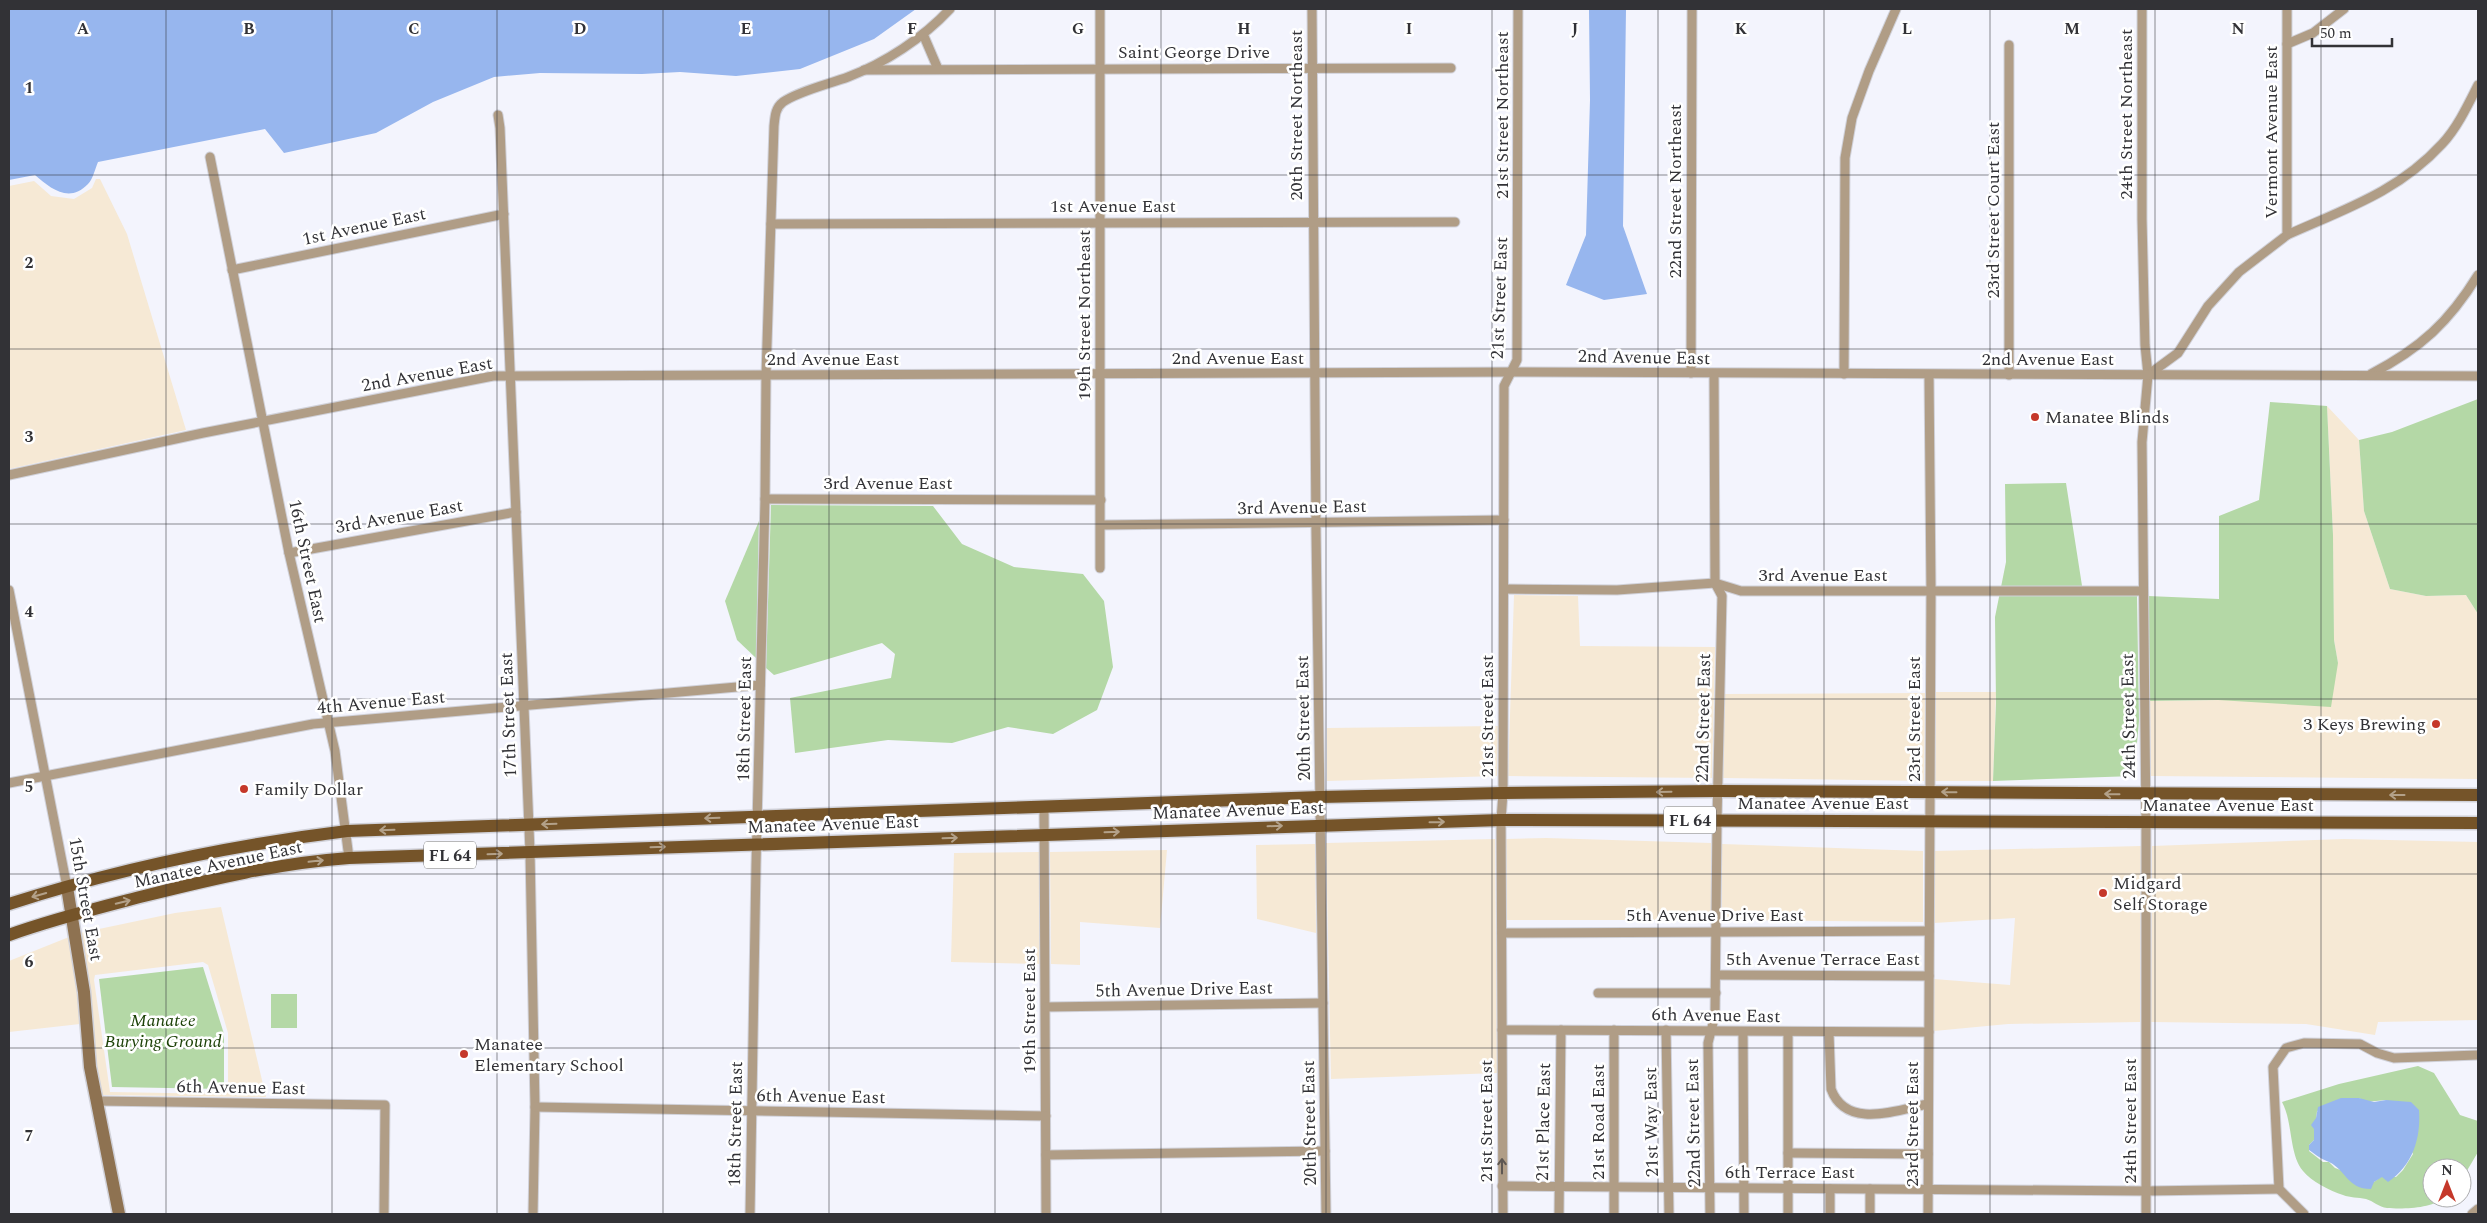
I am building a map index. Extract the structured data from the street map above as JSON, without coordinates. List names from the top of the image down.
{
  "streets": {
    "main road": ["Manatee Avenue East", "FL 64", "15th Street East"],
    "street": [
      "Saint George Drive",
      "24th Street Northeast",
      "20th Street Northeast",
      "21st Street Northeast",
      "Vermont Avenue East",
      "22nd Street Northeast",
      "1st Avenue East",
      "23rd Street Court East",
      "21st Street East",
      "19th Street Northeast",
      "2nd Avenue East",
      "3rd Avenue East",
      "16th Street East",
      "4th Avenue East",
      "17th Street East",
      "24th Street East",
      "20th Street East",
      "22nd Street East",
      "18th Street East",
      "23rd Street East",
      "5th Avenue Drive East",
      "5th Avenue Terrace East",
      "19th Street East",
      "6th Avenue East",
      "21st Place East",
      "21st Road East",
      "21st Way East",
      "6th Terrace East"
    ]
  },
  "crossings": [
    ["Saint George Drive", "20th Street Northeast"],
    ["Saint George Drive", "19th Street Northeast"],
    ["Saint George Drive", "18th Street East"],
    ["24th Street Northeast", "24th Street East"],
    ["20th Street Northeast", "1st Avenue East"],
    ["20th Street Northeast", "20th Street East"],
    ["21st Street Northeast", "21st Street East"],
    ["Vermont Avenue East", "2nd Avenue East"],
    ["Vermont Avenue East", "24th Street East"],
    ["22nd Street Northeast", "2nd Avenue East"],
    ["1st Avenue East", "19th Street Northeast"],
    ["1st Avenue East", "16th Street East"],
    ["1st Avenue East", "17th Street East"],
    ["1st Avenue East", "20th Street East"],
    ["1st Avenue East", "18th Street East"],
    ["23rd Street Court East", "2nd Avenue East"],
    ["21st Street East", "2nd Avenue East"],
    ["21st Street East", "3rd Avenue East"],
    ["21st Street East", "Manatee Avenue East"],
    ["21st Street East", "5th Avenue Drive East"],
    ["21st Street East", "6th Avenue East"],
    ["21st Street East", "6th Terrace East"],
    ["19th Street Northeast", "2nd Avenue East"],
    ["19th Street Northeast", "3rd Avenue East"],
    ["2nd Avenue East", "16th Street East"],
    ["2nd Avenue East", "17th Street East"],
    ["2nd Avenue East", "24th Street East"],
    ["2nd Avenue East", "20th Street East"],
    ["2nd Avenue East", "22nd Street East"],
    ["2nd Avenue East", "18th Street East"],
    ["2nd Avenue East", "23rd Street East"],
    ["3rd Avenue East", "16th Street East"],
    ["3rd Avenue East", "17th Street East"],
    ["3rd Avenue East", "24th Street East"],
    ["3rd Avenue East", "20th Street East"],
    ["3rd Avenue East", "22nd Street East"],
    ["3rd Avenue East", "18th Street East"],
    ["3rd Avenue East", "23rd Street East"],
    ["16th Street East", "4th Avenue East"],
    ["16th Street East", "Manatee Avenue East"],
    ["4th Avenue East", "17th Street East"],
    ["4th Avenue East", "18th Street East"],
    ["4th Avenue East", "15th Street East"],
    ["17th Street East", "Manatee Avenue East"],
    ["17th Street East", "6th Avenue East"],
    ["24th Street East", "Manatee Avenue East"],
    ["24th Street East", "6th Terrace East"],
    ["20th Street East", "Manatee Avenue East"],
    ["20th Street East", "5th Avenue Drive East"],
    ["22nd Street East", "Manatee Avenue East"],
    ["22nd Street East", "5th Avenue Drive East"],
    ["22nd Street East", "5th Avenue Terrace East"],
    ["22nd Street East", "6th Avenue East"],
    ["22nd Street East", "6th Terrace East"],
    ["18th Street East", "Manatee Avenue East"],
    ["18th Street East", "6th Avenue East"],
    ["23rd Street East", "Manatee Avenue East"],
    ["23rd Street East", "5th Avenue Drive East"],
    ["23rd Street East", "5th Avenue Terrace East"],
    ["23rd Street East", "6th Avenue East"],
    ["23rd Street East", "6th Terrace East"],
    ["Manatee Avenue East", "15th Street East"],
    ["Manatee Avenue East", "19th Street East"],
    ["15th Street East", "6th Avenue East"],
    ["5th Avenue Drive East", "19th Street East"],
    ["19th Street East", "6th Avenue East"],
    ["6th Avenue East", "21st Place East"],
    ["6th Avenue East", "21st Road East"],
    ["6th Avenue East", "21st Way East"],
    ["21st Place East", "6th Terrace East"],
    ["21st Road East", "6th Terrace East"],
    ["21st Way East", "6th Terrace East"]
  ],
  "parks": ["Manatee Burying Ground"],
  "places": [
    "Manatee Blinds",
    "3 Keys Brewing",
    "Family Dollar",
    "Midgard Self Storage",
    "Manatee Elementary School"
  ],
  "scale_bar": "50 m",
  "north": "top",
  "grid": {
    "columns": [
      "A",
      "B",
      "C",
      "D",
      "E",
      "F",
      "G",
      "H",
      "I",
      "J",
      "K",
      "L",
      "M",
      "N"
    ],
    "rows": [
      "1",
      "2",
      "3",
      "4",
      "5",
      "6",
      "7"
    ]
  }
}
